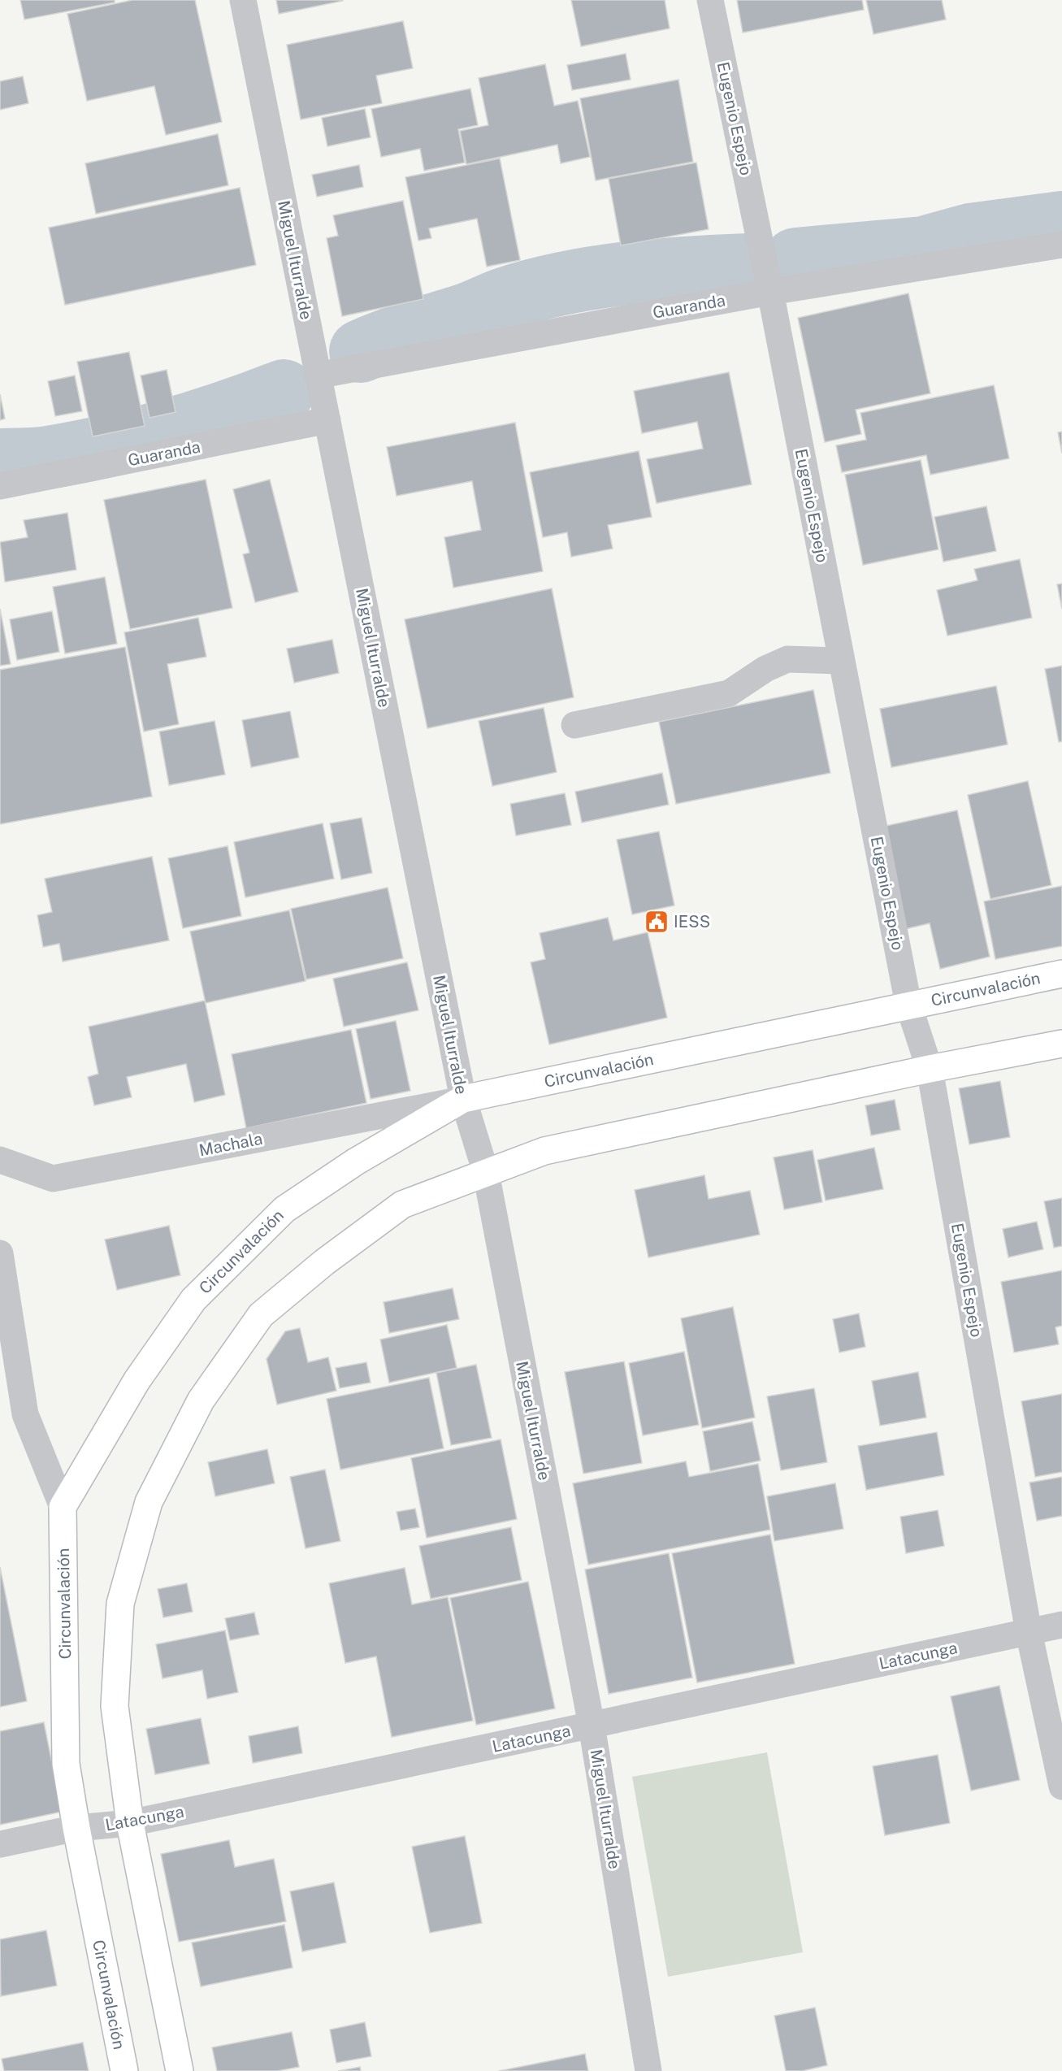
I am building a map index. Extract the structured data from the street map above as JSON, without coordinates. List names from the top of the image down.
{
  "streets": {
    "main road": ["Circunvalación"],
    "street": [
      "Eugenio Espejo",
      "Miguel Iturralde",
      "Guaranda",
      "Machala",
      "Latacunga"
    ]
  },
  "crossings": [
    ["Eugenio Espejo", "Guaranda"],
    ["Eugenio Espejo", "Circunvalación"],
    ["Eugenio Espejo", "Latacunga"],
    ["Miguel Iturralde", "Guaranda"],
    ["Miguel Iturralde", "Circunvalación"],
    ["Miguel Iturralde", "Machala"],
    ["Miguel Iturralde", "Latacunga"],
    ["Circunvalación", "Machala"],
    ["Circunvalación", "Latacunga"]
  ],
  "places": {
    "public building": ["IESS"]
  }
}
